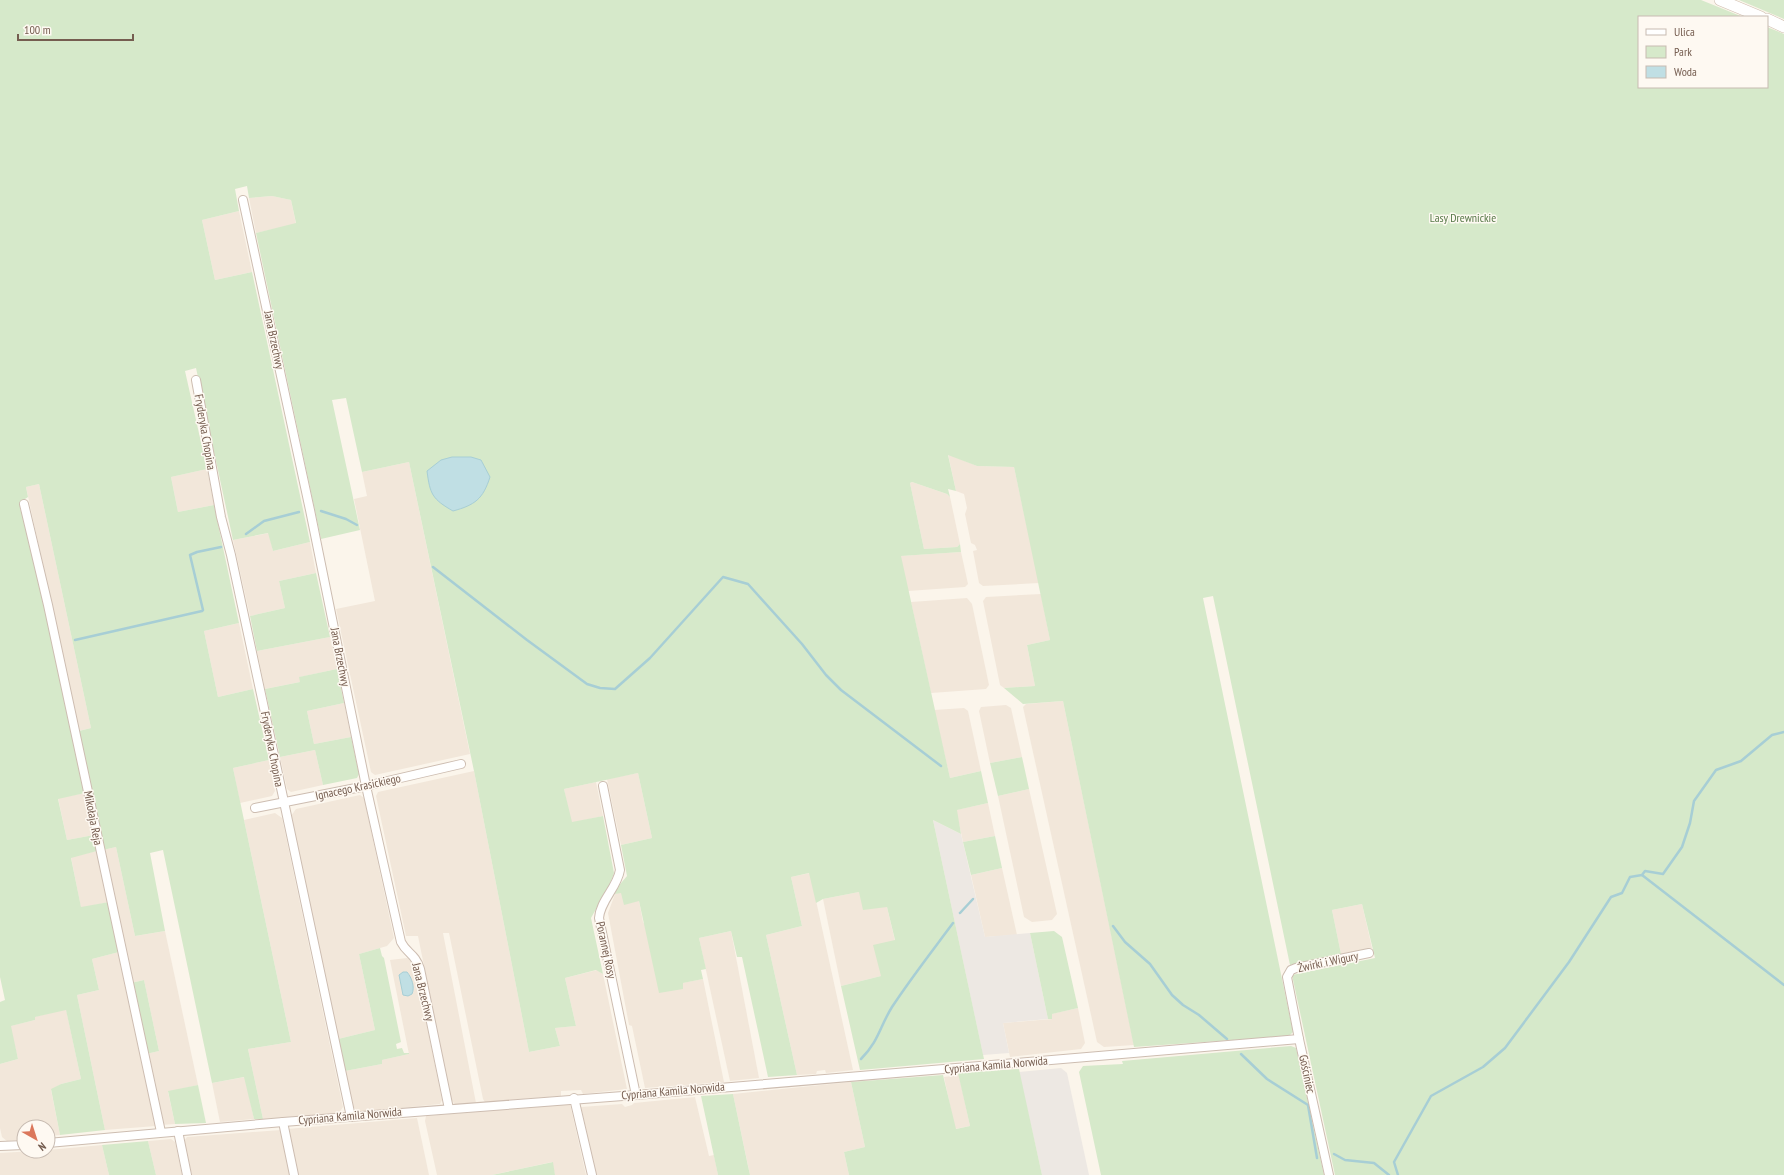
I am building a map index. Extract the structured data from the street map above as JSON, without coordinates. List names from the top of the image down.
{
  "streets": {
    "street": [
      "Jana Brzechwy",
      "Fryderyka Chopina",
      "Ignacego Krasickiego",
      "Mikołaja Reja",
      "Porannej Rosy",
      "Żwirki i Wigury",
      "Cypriana Kamila Norwida",
      "Gościniec"
    ]
  },
  "crossings": [
    ["Jana Brzechwy", "Ignacego Krasickiego"],
    ["Jana Brzechwy", "Cypriana Kamila Norwida"],
    ["Fryderyka Chopina", "Ignacego Krasickiego"],
    ["Fryderyka Chopina", "Cypriana Kamila Norwida"],
    ["Mikołaja Reja", "Cypriana Kamila Norwida"],
    ["Porannej Rosy", "Cypriana Kamila Norwida"],
    ["Żwirki i Wigury", "Gościniec"],
    ["Cypriana Kamila Norwida", "Gościniec"]
  ],
  "parks": ["Lasy Drewnickie"],
  "legend": ["Ulica", "Park", "Woda"],
  "scale_bar": "100 m",
  "north": "bottom right"
}
